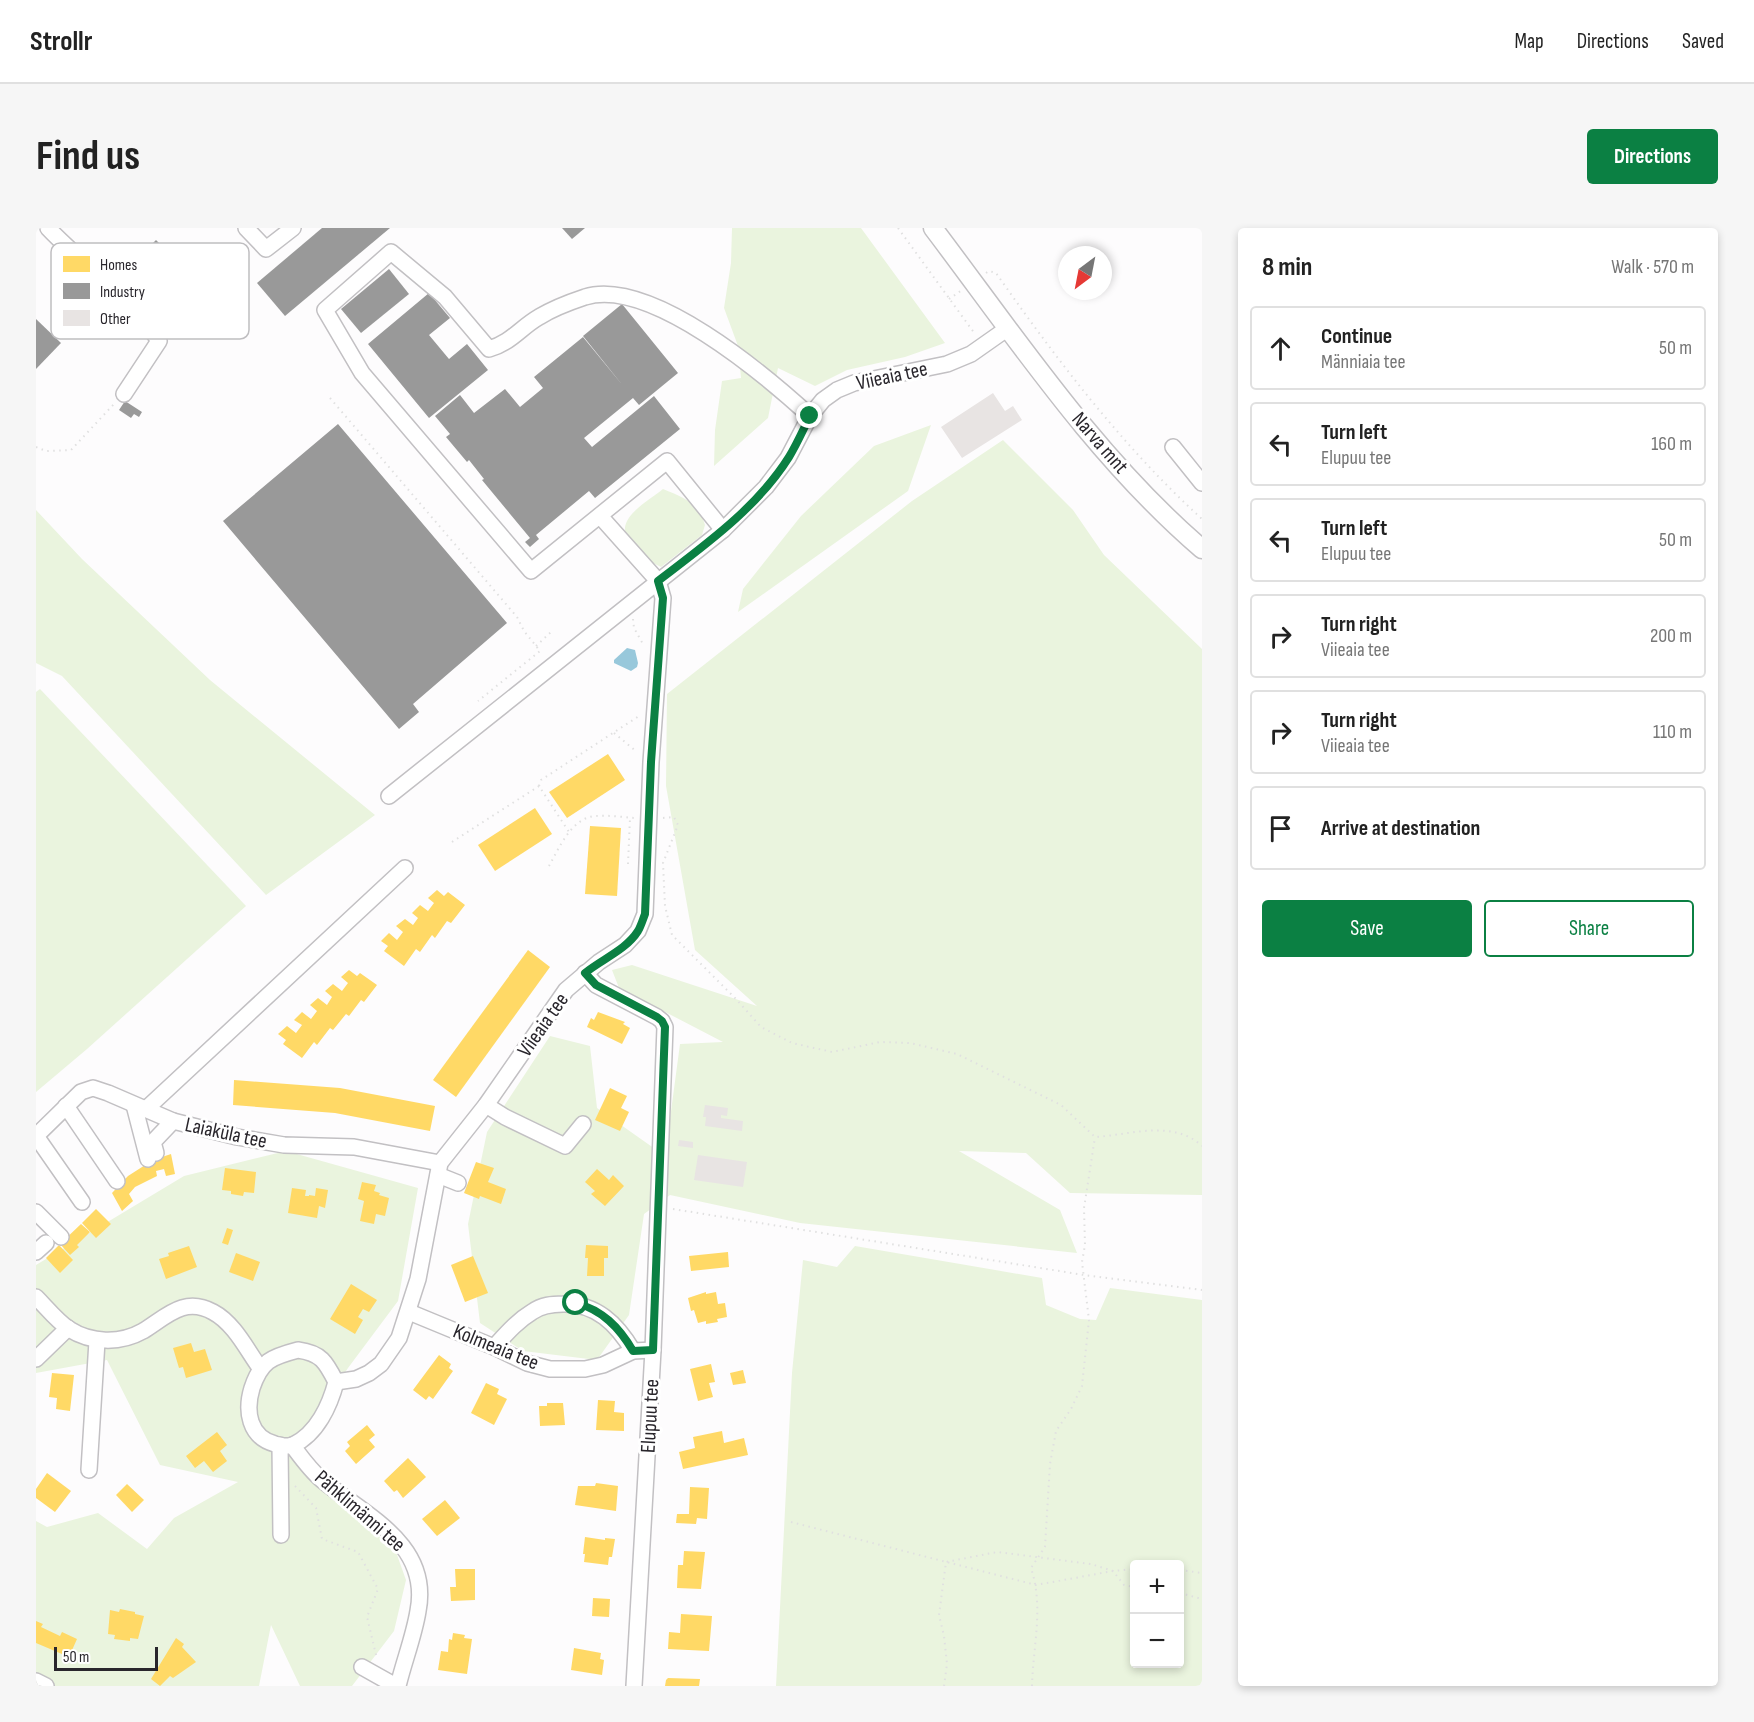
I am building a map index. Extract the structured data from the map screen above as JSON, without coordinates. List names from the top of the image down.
{
  "streets": {
    "main road": ["Narva mnt"],
    "street": [
      "Viieaia tee",
      "Laiaküla tee",
      "Kolmeaia tee",
      "Elupuu tee",
      "Pähklimänni tee"
    ]
  },
  "crossings": [
    ["Viieaia tee", "Narva mnt"],
    ["Viieaia tee", "Laiaküla tee"],
    ["Viieaia tee", "Kolmeaia tee"],
    ["Viieaia tee", "Elupuu tee"],
    ["Viieaia tee", "Pähklimänni tee"],
    ["Kolmeaia tee", "Elupuu tee"]
  ],
  "legend": ["Homes", "Industry", "Other"],
  "scale_bar": "50 m",
  "north": "bottom left",
  "page": {
    "header": "Strollr",
    "nav": ["Map", "Directions", "Saved"],
    "buttons": [
      "Directions",
      ["Save", "Share"]
    ],
    "title": "Find us",
    "heading": ["8 min", "Walk · 570 m"],
    "list": [
      ["Continue", "Männiaia tee", "50 m"],
      ["Turn left", "Elupuu tee", "160 m"],
      ["Turn left", "Elupuu tee", "50 m"],
      ["Turn right", "Viieaia tee", "200 m"],
      ["Turn right", "Viieaia tee", "110 m"],
      "Arrive at destination"
    ],
    "map_buttons": ["+", "−"],
    "scale": "50 m"
  }
}
